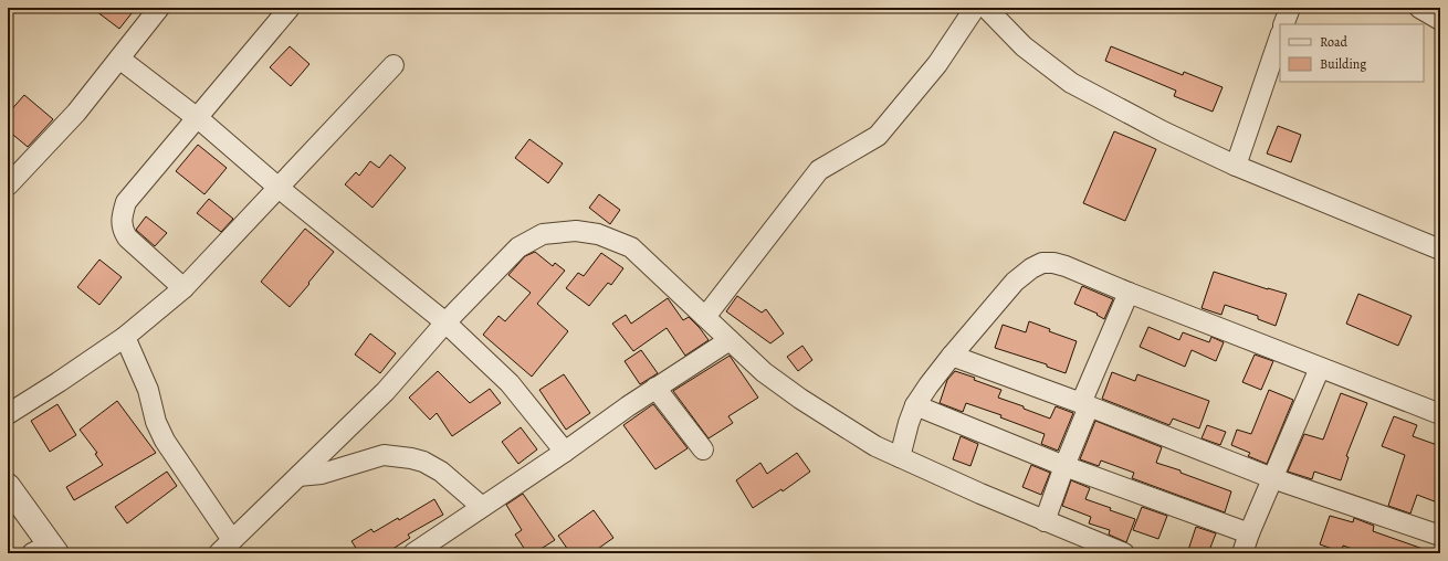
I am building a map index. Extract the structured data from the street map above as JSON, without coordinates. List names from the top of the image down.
{
  "legend": ["Road", "Building"]
}
